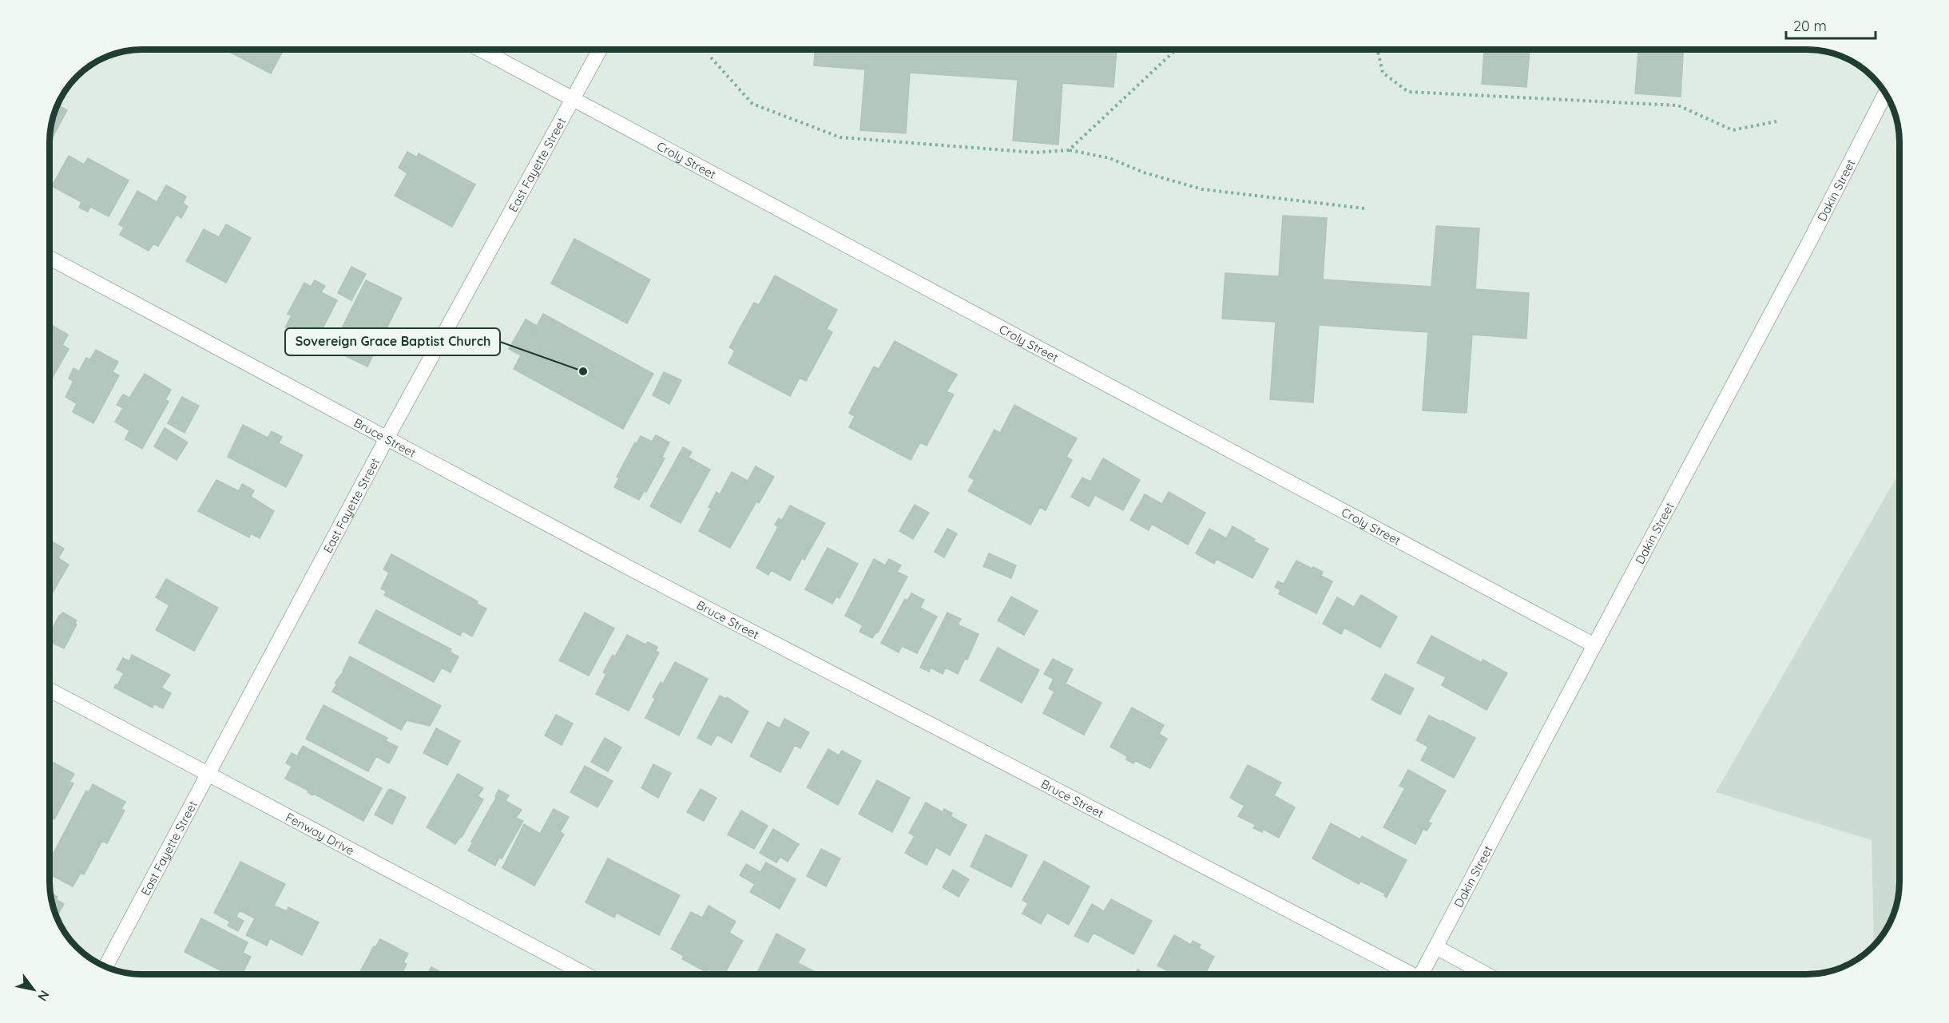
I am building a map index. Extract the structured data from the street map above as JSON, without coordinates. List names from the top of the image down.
{
  "streets": {
    "street": [
      "Croly Street",
      "East Fayette Street",
      "Dakin Street",
      "Bruce Street",
      "Fenway Drive"
    ]
  },
  "crossings": [
    ["Croly Street", "East Fayette Street"],
    ["Croly Street", "Dakin Street"],
    ["East Fayette Street", "Bruce Street"],
    ["East Fayette Street", "Fenway Drive"]
  ],
  "places": ["Sovereign Grace Baptist Church"],
  "scale_bar": "20 m",
  "north": "bottom right"
}
